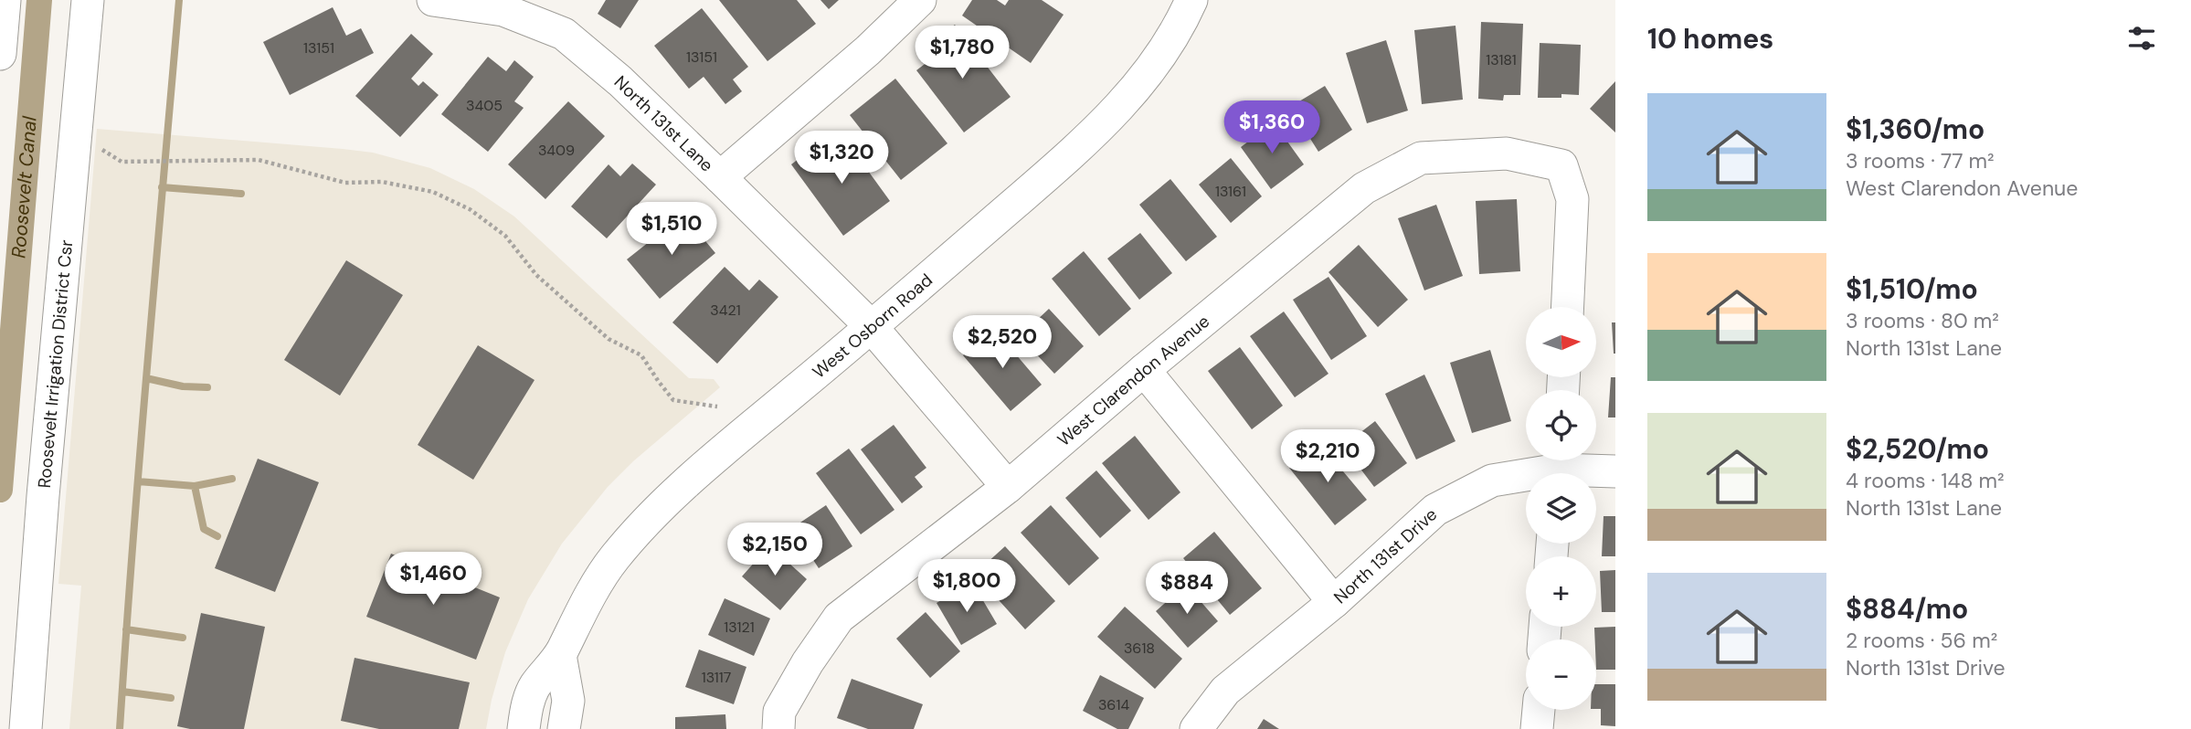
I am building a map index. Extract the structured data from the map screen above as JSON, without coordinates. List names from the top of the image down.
{
  "streets": {
    "street": [
      "North 131st Lane",
      "West Osborn Road",
      "Roosevelt Irrigation District Csr",
      "West Clarendon Avenue",
      "North 131st Drive"
    ]
  },
  "crossings": [
    ["North 131st Lane", "West Osborn Road"],
    ["North 131st Lane", "West Clarendon Avenue"]
  ],
  "water": ["Roosevelt Canal"],
  "house_numbers": [
    "13151",
    "13151",
    "13181",
    "3405",
    "3409",
    "13161",
    "3421",
    "13121",
    "3618",
    "13117",
    "3614"
  ],
  "north": "right",
  "page": {
    "heading": "10 homes",
    "price": [
      "$1,780",
      "$1,360",
      "$1,320",
      "$1,510",
      "$2,520",
      "$2,210",
      "$2,150",
      "$1,460",
      "$1,800",
      "$884"
    ],
    "list": [
      {
        "name": "$1,360/mo",
        "note": "3 rooms · 77 m² · West Clarendon Avenue"
      },
      {
        "name": "$1,510/mo",
        "note": "3 rooms · 80 m² · North 131st Lane"
      },
      {
        "name": "$2,520/mo",
        "note": "4 rooms · 148 m² · North 131st Lane"
      },
      {
        "name": "$884/mo",
        "note": "2 rooms · 56 m² · North 131st Drive"
      }
    ],
    "map_buttons": ["+", "−"]
  }
}
